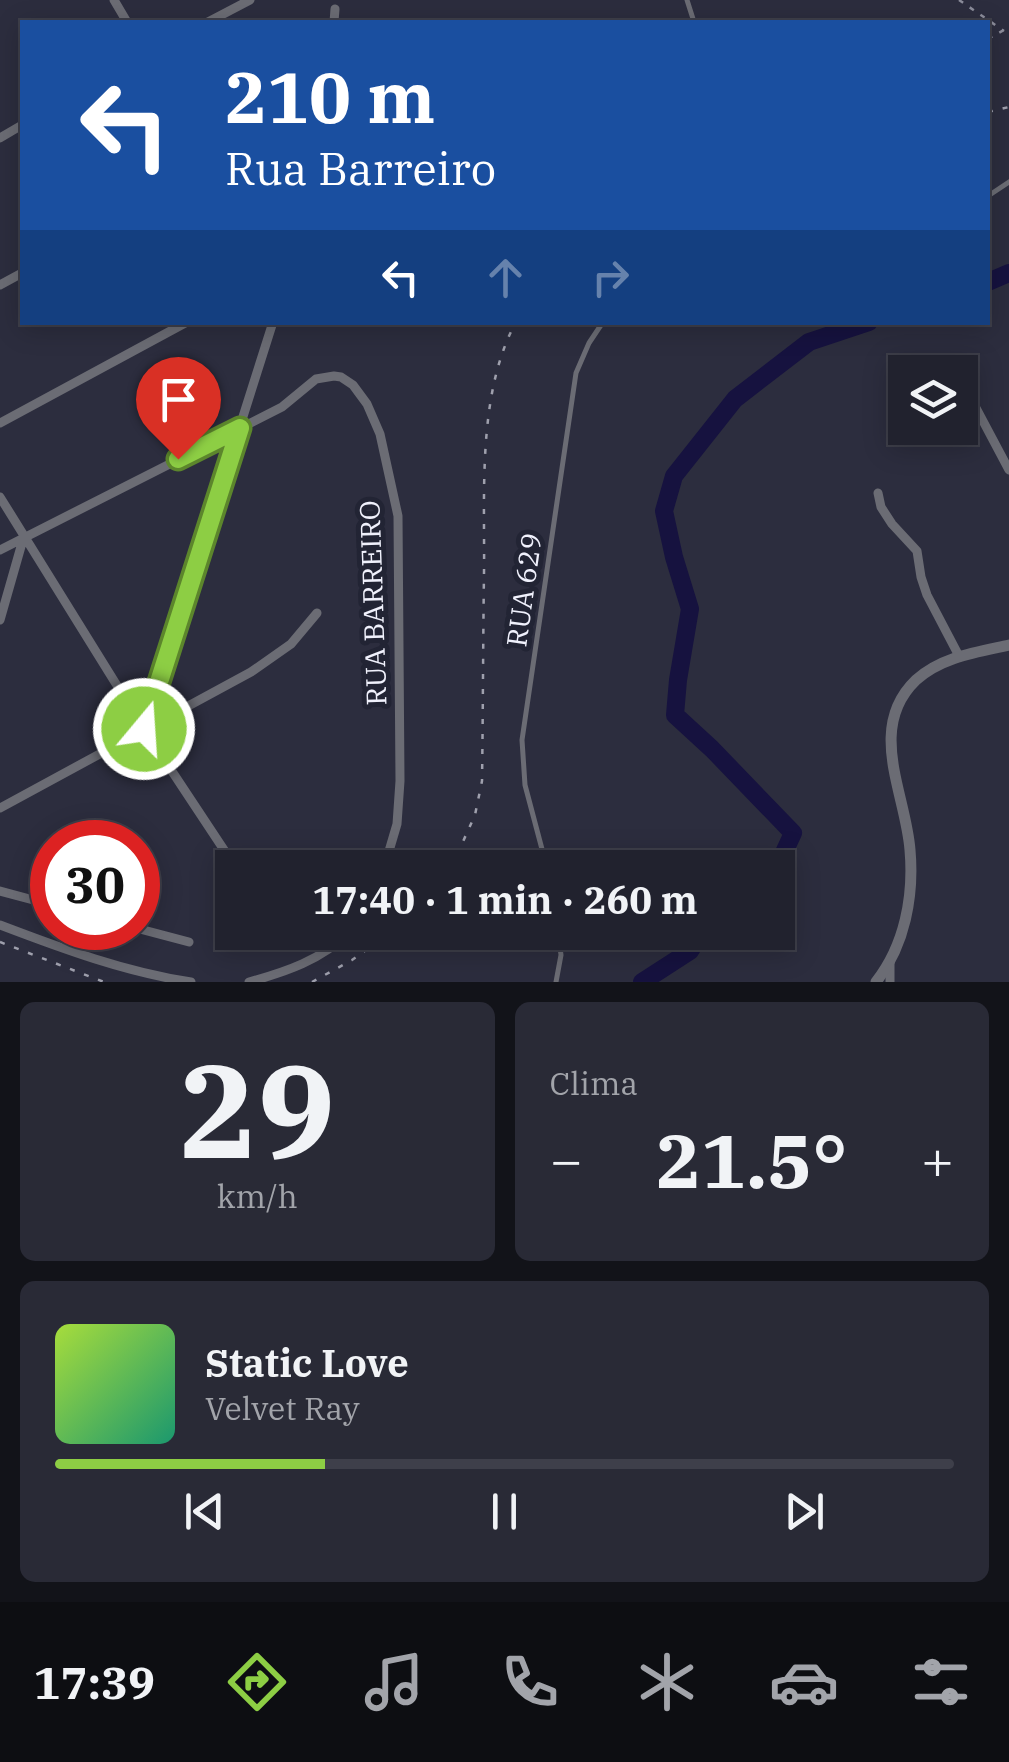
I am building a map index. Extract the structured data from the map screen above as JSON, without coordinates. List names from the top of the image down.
{
  "streets": {
    "street": ["RUA BARREIRO"],
    "lane": ["RUA 629"]
  },
  "page": {
    "turn": ["210 m", "Rua Barreiro"],
    "limit": "30",
    "trip": "17:40 · 1 min · 260 m",
    "tile": [
      ["29", "km/h"],
      "Clima"
    ],
    "heat": ["−", "21.5°", "+"],
    "song": ["Static Love", "Velvet Ray"],
    "tabs": "17:39"
  }
}
